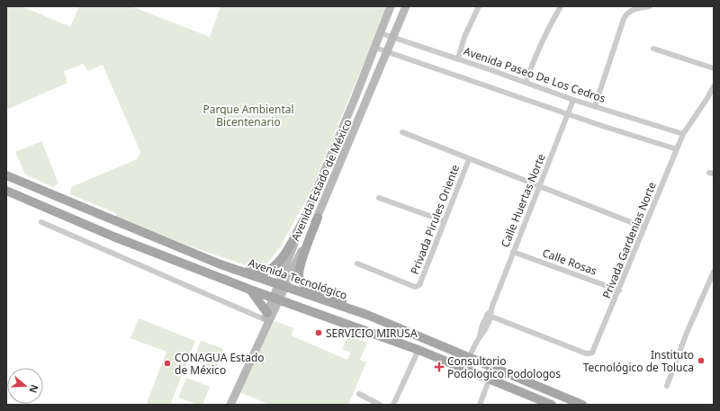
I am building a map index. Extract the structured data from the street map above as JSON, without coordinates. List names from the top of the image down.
{
  "streets": {
    "main road": ["Avenida Estado de México", "Avenida Tecnológico"],
    "street": [
      "Avenida Paseo De Los Cedros",
      "Calle Huertas Norte",
      "Privada Pirules Oriente",
      "Privada Gardenias Norte",
      "Calle Rosas"
    ]
  },
  "crossings": [
    ["Avenida Paseo De Los Cedros", "Avenida Estado de México"],
    ["Avenida Paseo De Los Cedros", "Calle Huertas Norte"],
    ["Avenida Paseo De Los Cedros", "Privada Gardenias Norte"],
    ["Avenida Estado de México", "Avenida Tecnológico"],
    ["Calle Huertas Norte", "Privada Gardenias Norte"],
    ["Calle Huertas Norte", "Calle Rosas"],
    ["Calle Huertas Norte", "Avenida Tecnológico"],
    ["Privada Gardenias Norte", "Calle Rosas"]
  ],
  "parks": ["Parque Ambiental Bicentenario"],
  "places": {
    "other": ["SERVICIO MIRUSA", "Instituto Tecnológico de Toluca", "CONAGUA Estado de México"],
    "health": ["Consultorio Podologico Podologos"]
  },
  "north": "right"
}
